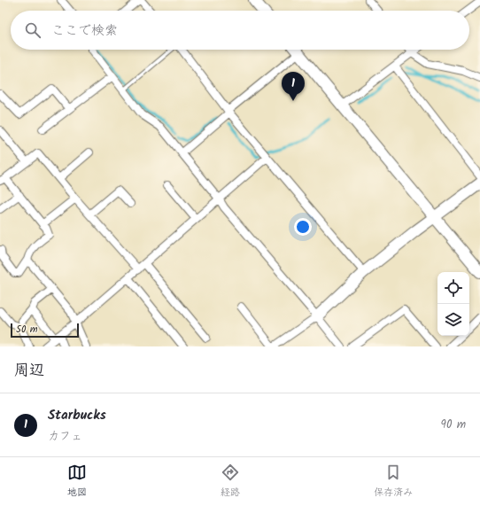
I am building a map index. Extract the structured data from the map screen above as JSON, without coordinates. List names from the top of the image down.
{
  "scale_bar": "50 m",
  "page": {
    "search": "ここで検索",
    "pins": "1",
    "scale": "50 m",
    "heading": "周辺",
    "list": [
      {
        "mark": "1",
        "name": "Starbucks",
        "note": "カフェ",
        "value": "90 m"
      }
    ],
    "nav": ["地図", "経路", "保存済み"]
  }
}
